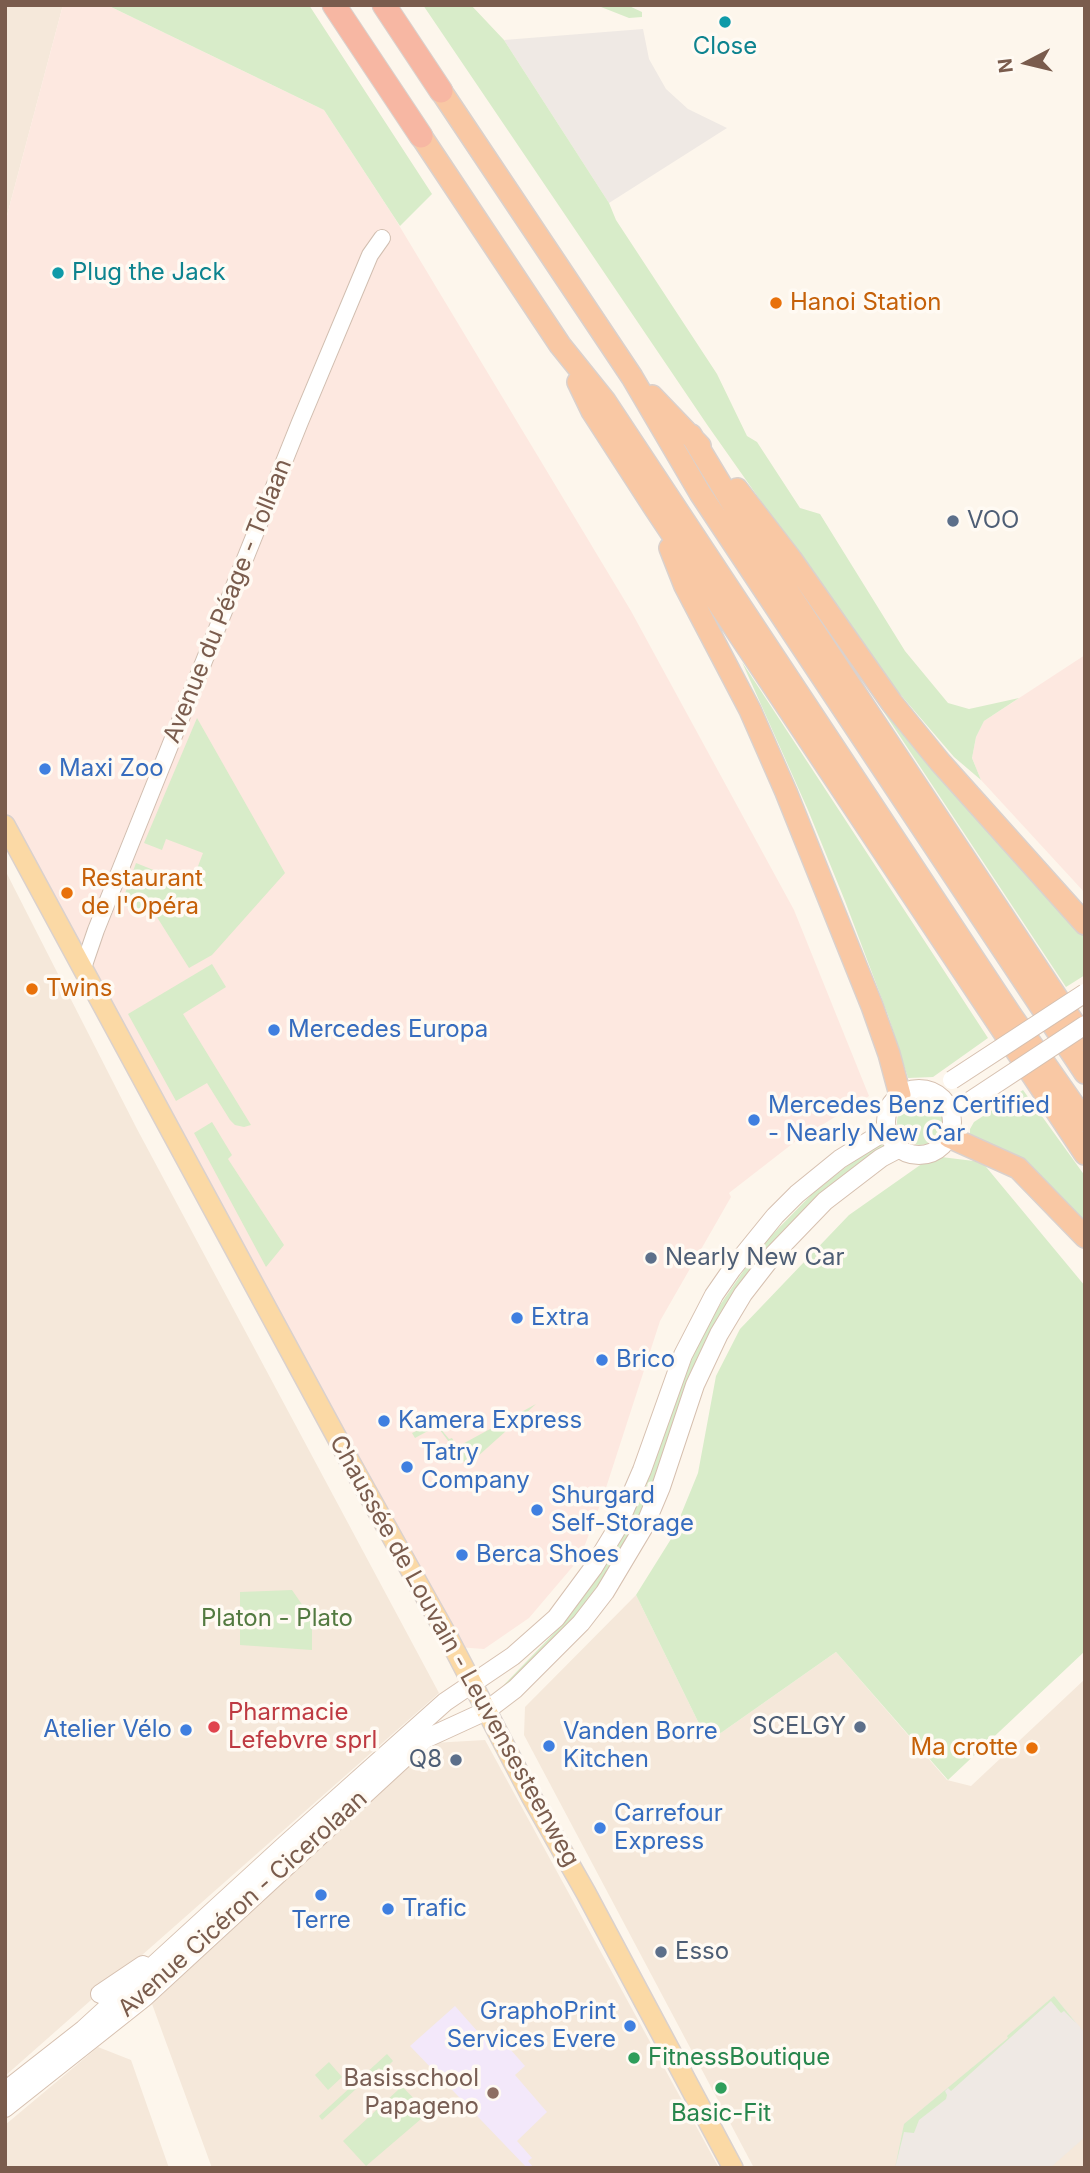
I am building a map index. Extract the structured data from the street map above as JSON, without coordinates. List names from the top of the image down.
{
  "streets": {
    "main road": ["Chaussée de Louvain - Leuvensesteenweg", "Avenue Cicéron - Cicerolaan"],
    "street": ["Avenue du Péage - Tollaan"]
  },
  "crossings": [
    ["Avenue du Péage - Tollaan", "Chaussée de Louvain - Leuvensesteenweg"],
    ["Chaussée de Louvain - Leuvensesteenweg", "Avenue Cicéron - Cicerolaan"]
  ],
  "parks": ["Platon - Plato"],
  "places": [
    "Close",
    "Plug the Jack",
    "Hanoi Station",
    "VOO",
    "Maxi Zoo",
    "Restaurant de l'Opéra",
    "Twins",
    "Mercedes Europa",
    "Mercedes Benz Certified - Nearly New Car",
    "Nearly New Car",
    "Extra",
    "Brico",
    "Kamera Express",
    "Tatry Company",
    "Shurgard Self-Storage",
    "Berca Shoes",
    "Pharmacie Lefebvre sprl",
    "SCELGY",
    "Atelier Vélo",
    "Vanden Borre Kitchen",
    "Ma crotte",
    "Q8",
    "Carrefour Express",
    "Terre",
    "Trafic",
    "Esso",
    "GraphoPrint Services Evere",
    "FitnessBoutique",
    "Basic-Fit",
    "Basisschool Papageno"
  ],
  "north": "left"
}
